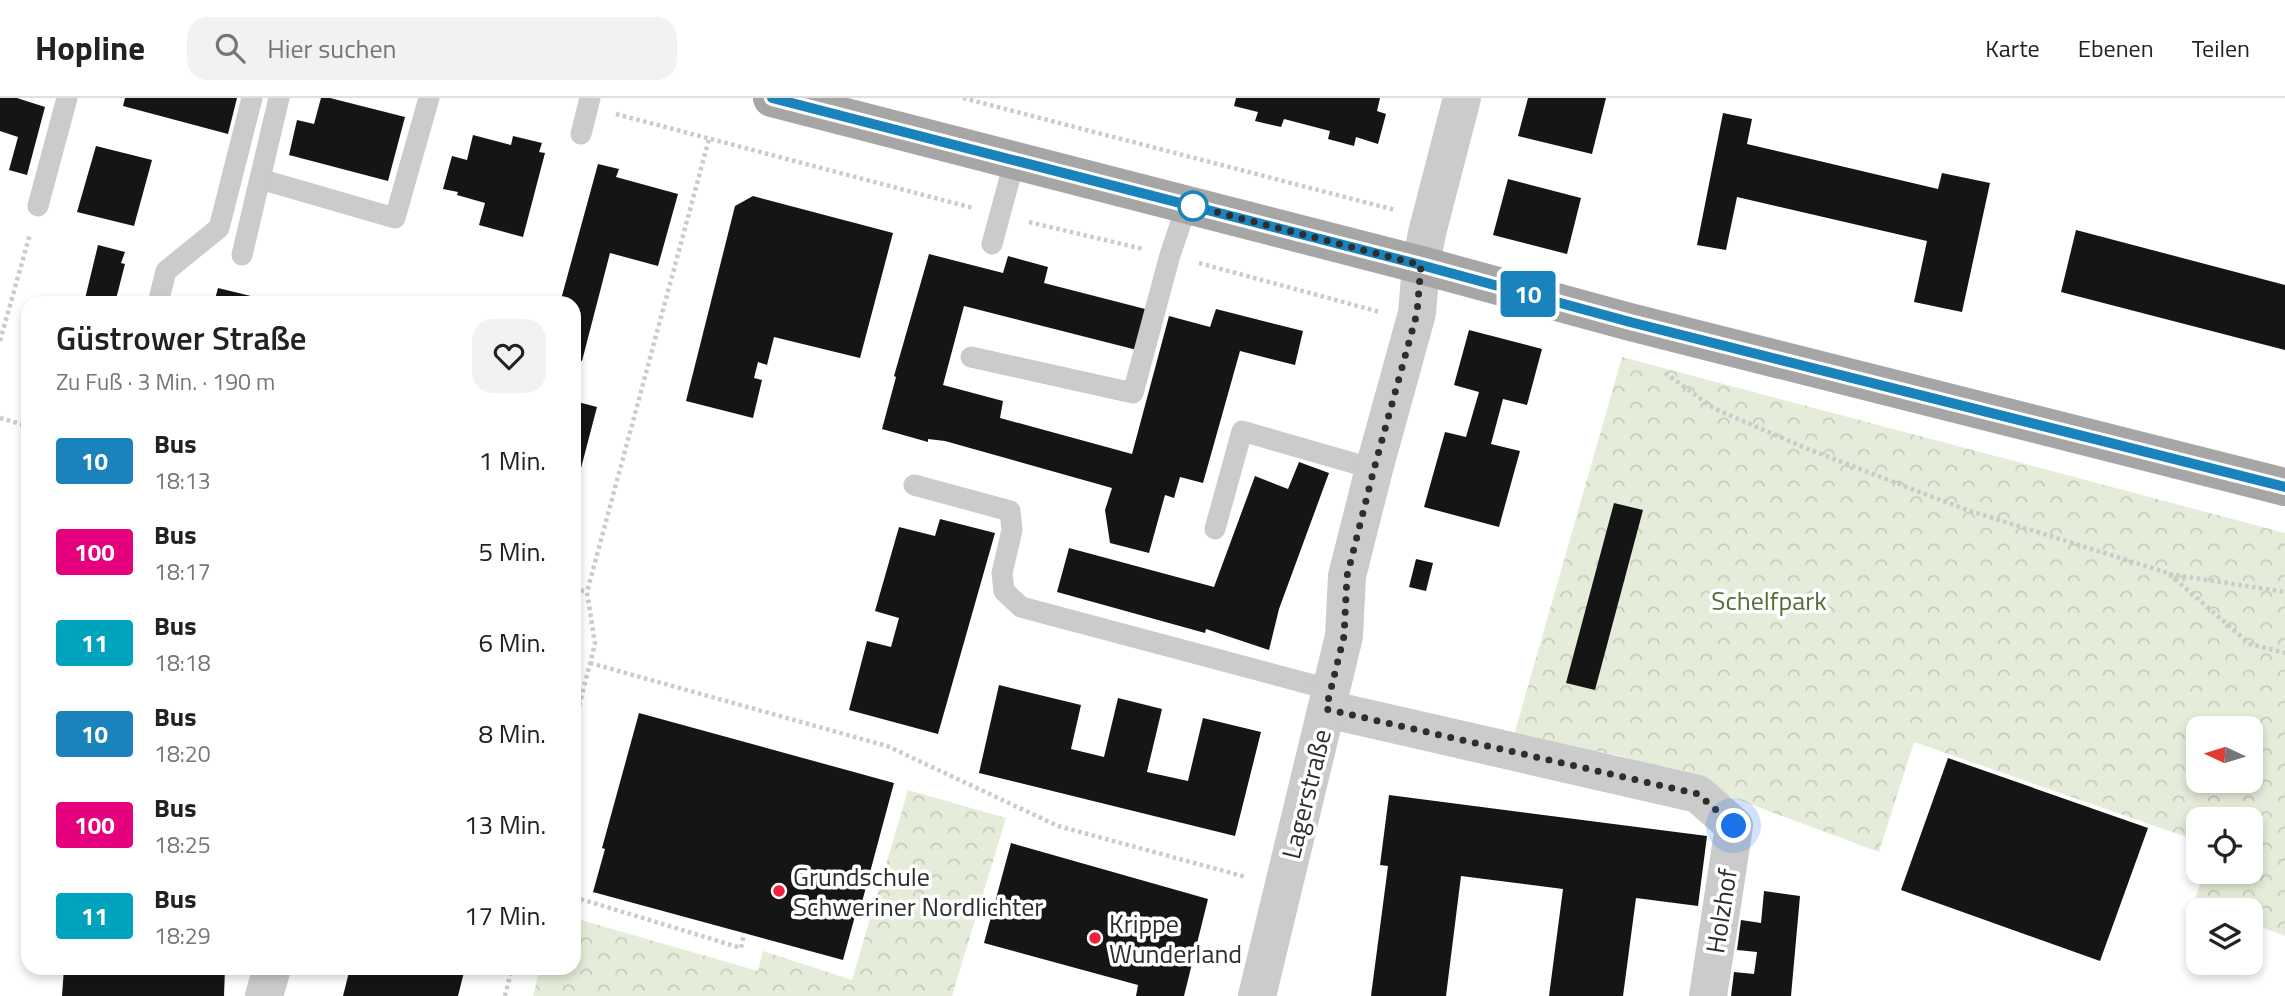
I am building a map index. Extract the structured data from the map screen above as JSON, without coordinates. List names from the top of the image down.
{
  "streets": {
    "street": ["Lagerstraße", "Holzhof"]
  },
  "crossings": [
    ["Lagerstraße", "Holzhof"]
  ],
  "parks": ["Schelfpark"],
  "places": ["Grundschule Schweriner Nordlichter", "Krippe Wunderland"],
  "lines": ["bus line 10"],
  "north": "left",
  "page": {
    "header": "Hopline",
    "search": "Hier suchen",
    "nav": ["Karte", "Ebenen", "Teilen"],
    "on_map": "10",
    "heading": ["Güstrower Straße", "Zu Fuß · 3 Min. · 190 m"],
    "list": [
      {
        "mark": "10",
        "name": "Bus",
        "note": "18:13",
        "value": "1 Min."
      },
      {
        "mark": "100",
        "name": "Bus",
        "note": "18:17",
        "value": "5 Min."
      },
      {
        "mark": "11",
        "name": "Bus",
        "note": "18:18",
        "value": "6 Min."
      },
      {
        "mark": "10",
        "name": "Bus",
        "note": "18:20",
        "value": "8 Min."
      },
      {
        "mark": "100",
        "name": "Bus",
        "note": "18:25",
        "value": "13 Min."
      },
      {
        "mark": "11",
        "name": "Bus",
        "note": "18:29",
        "value": "17 Min."
      }
    ]
  }
}
